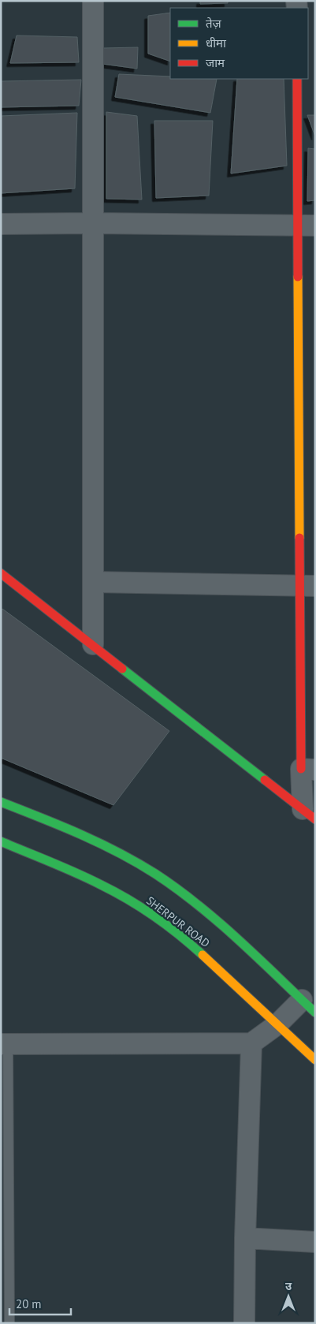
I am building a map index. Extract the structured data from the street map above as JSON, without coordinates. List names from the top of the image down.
{
  "streets": {
    "street": ["SHERPUR ROAD"]
  },
  "legend": ["तेज़", "धीमा", "जाम"],
  "scale_bar": "20 m",
  "north": "top"
}
